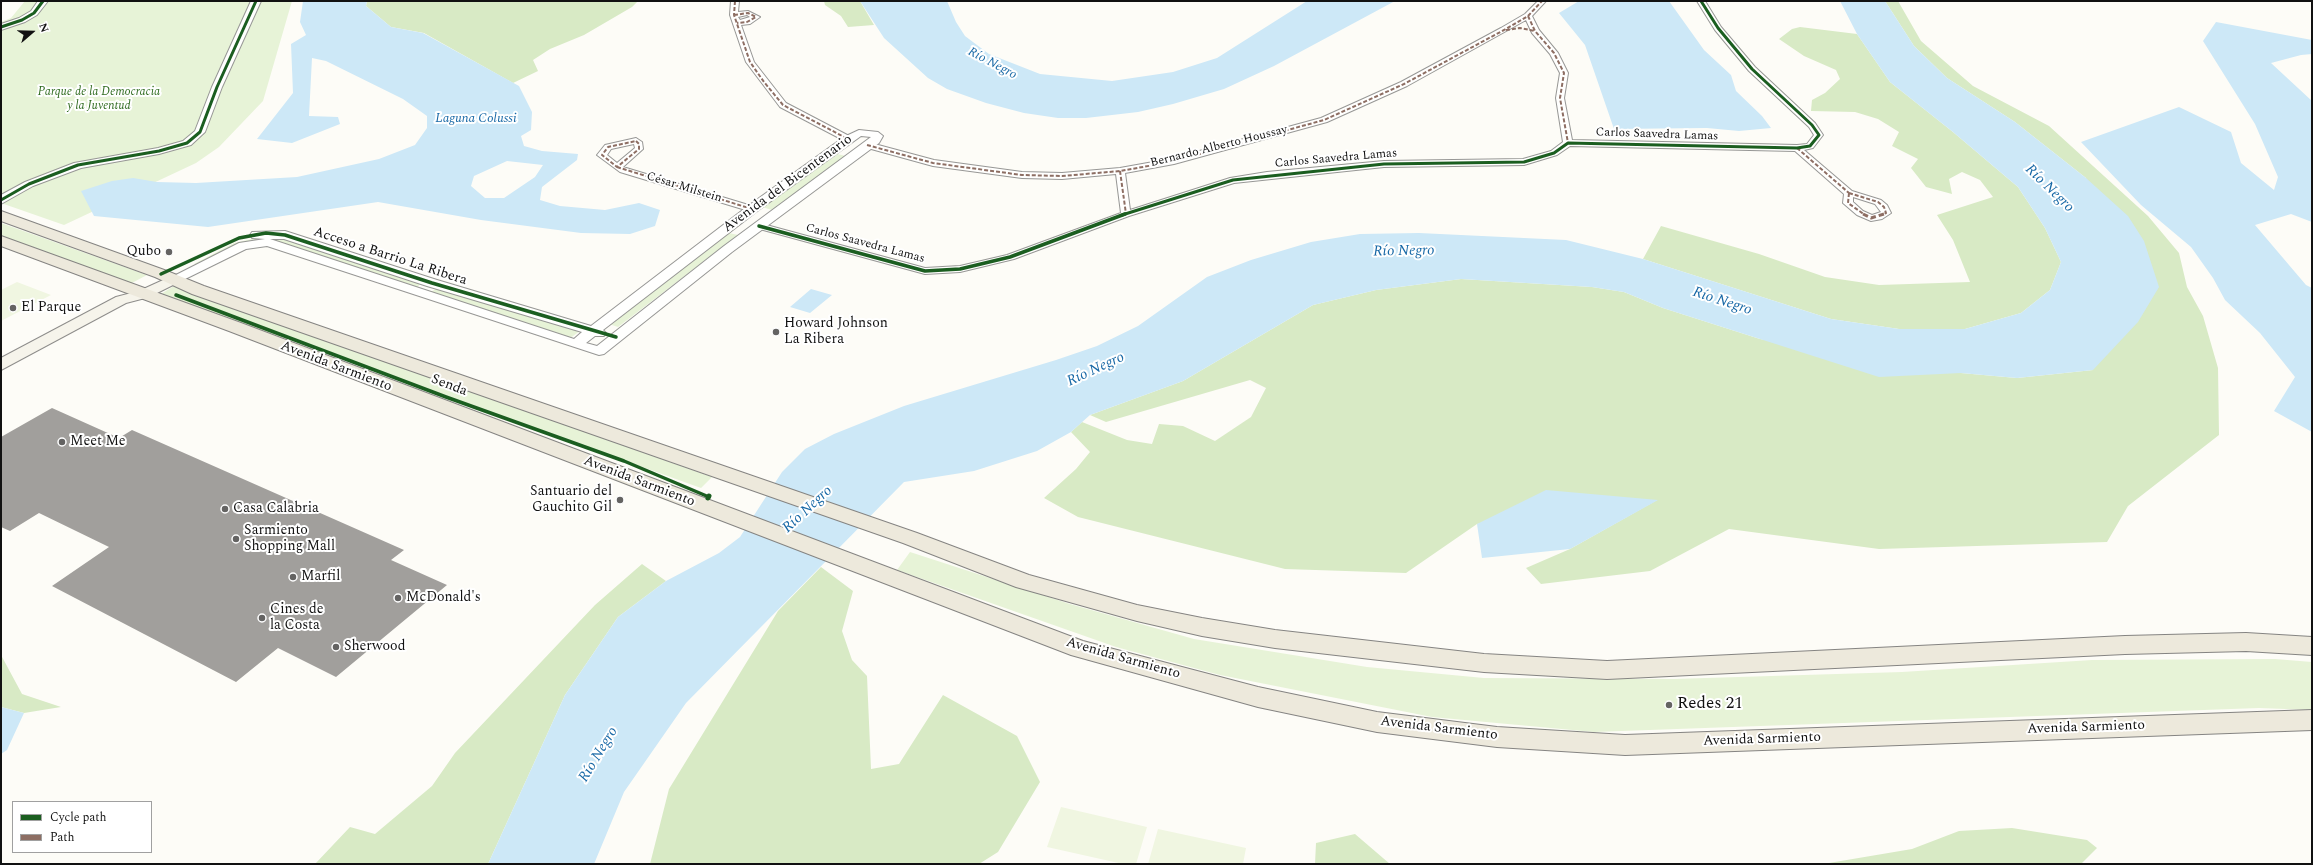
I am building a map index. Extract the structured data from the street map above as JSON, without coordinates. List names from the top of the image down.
{
  "streets": {
    "main road": ["Avenida Sarmiento"],
    "street": [
      "Carlos Saavedra Lamas",
      "Bernardo Alberto Houssay",
      "Avenida del Bicentenario",
      "César Milstein",
      "Acceso a Barrio La Ribera"
    ],
    "cycle path": ["Senda"]
  },
  "crossings": [
    ["Carlos Saavedra Lamas", "Avenida del Bicentenario"],
    ["Bernardo Alberto Houssay", "Avenida del Bicentenario"],
    ["Avenida del Bicentenario", "César Milstein"],
    ["Avenida del Bicentenario", "Acceso a Barrio La Ribera"],
    ["Acceso a Barrio La Ribera", "Avenida Sarmiento"]
  ],
  "water": ["Río Negro", "Laguna Colussi"],
  "parks": ["Parque de la Democracia y la Juventud"],
  "places": [
    "Qubo",
    "El Parque",
    "Howard Johnson La Ribera",
    "Meet Me",
    "Santuario del Gauchito Gil",
    "Casa Calabria",
    "Sarmiento Shopping Mall",
    "Marfil",
    "McDonald's",
    "Cines de la Costa",
    "Sherwood",
    "Redes 21"
  ],
  "legend": ["Cycle path", "Path"],
  "north": "right"
}
